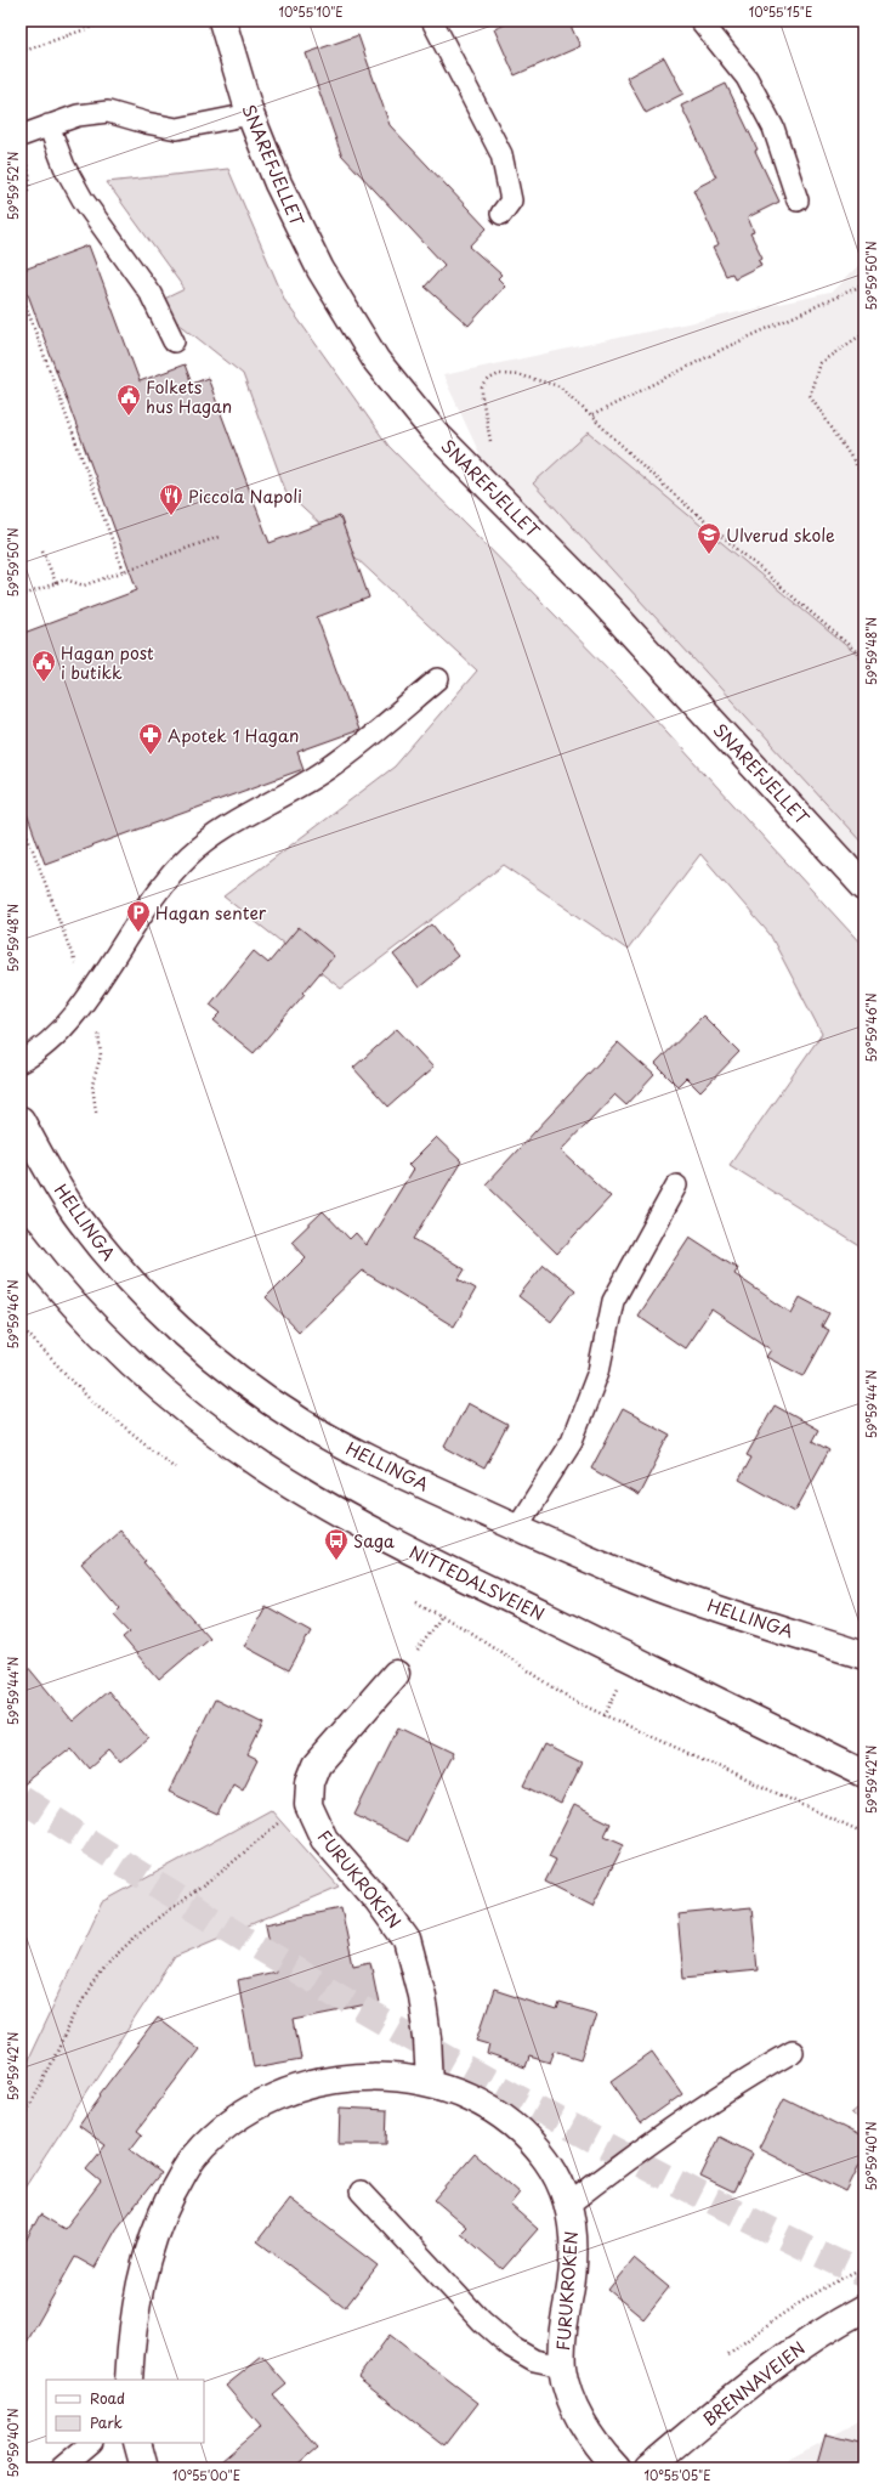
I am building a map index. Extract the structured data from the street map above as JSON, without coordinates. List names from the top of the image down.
{
  "streets": {
    "street": [
      "SNAREFJELLET",
      "HELLINGA",
      "NITTEDALSVEIEN",
      "FURUKROKEN",
      "BRENNAVEIEN"
    ]
  },
  "places": {
    "public building": ["Folkets hus Hagan", "Hagan post i butikk"],
    "restaurant": ["Piccola Napoli"],
    "school or university": ["Ulverud skole"],
    "pharmacy": ["Apotek 1 Hagan"],
    "parking": ["Hagan senter"],
    "bus stop": ["Saga"]
  },
  "legend": ["Road", "Park"],
  "coordinates": [
    "10°55'10\"E",
    "10°55'15\"E",
    "59°59'52\"N",
    "59°59'50\"N",
    "59°59'48\"N",
    "59°59'46\"N",
    "59°59'44\"N",
    "59°59'42\"N",
    "59°59'40\"N",
    "10°55'00\"E",
    "10°55'05\"E"
  ]
}
